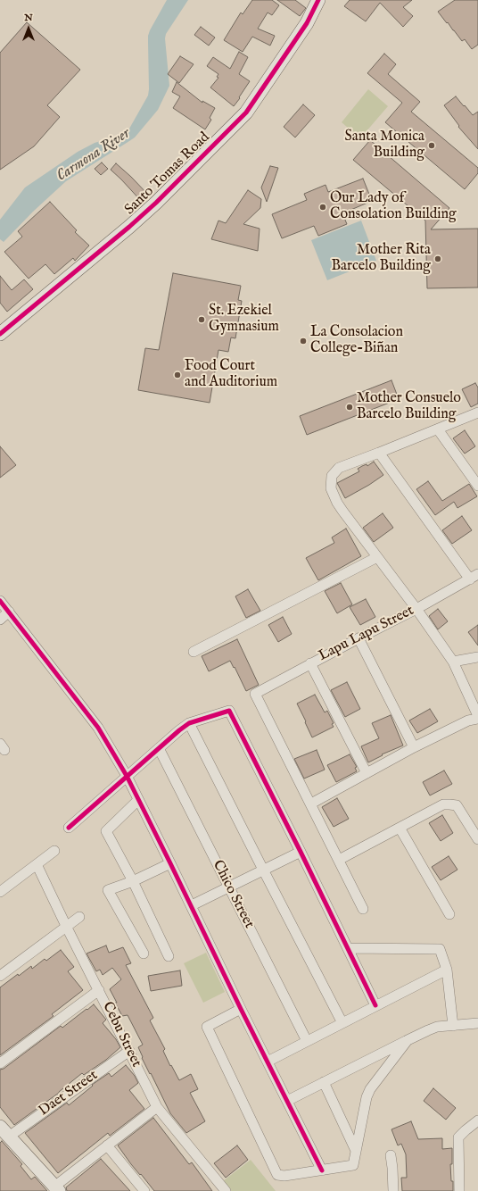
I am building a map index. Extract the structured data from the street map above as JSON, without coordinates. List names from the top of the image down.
{
  "streets": {
    "street": [
      "Santo Tomas Road",
      "Lapu Lapu Street",
      "Chico Street",
      "Cebu Street",
      "Daet Street"
    ]
  },
  "crossings": [
    ["Cebu Street", "Daet Street"]
  ],
  "water": ["Carmona River"],
  "places": [
    "Santa Monica Building",
    "Our Lady of Consolation Building",
    "Mother Rita Barcelo Building",
    "St. Ezekiel Gymnasium",
    "La Consolacion College-Biñan",
    "Food Court and Auditorium",
    "Mother Consuelo Barcelo Building"
  ],
  "north": "top"
}
